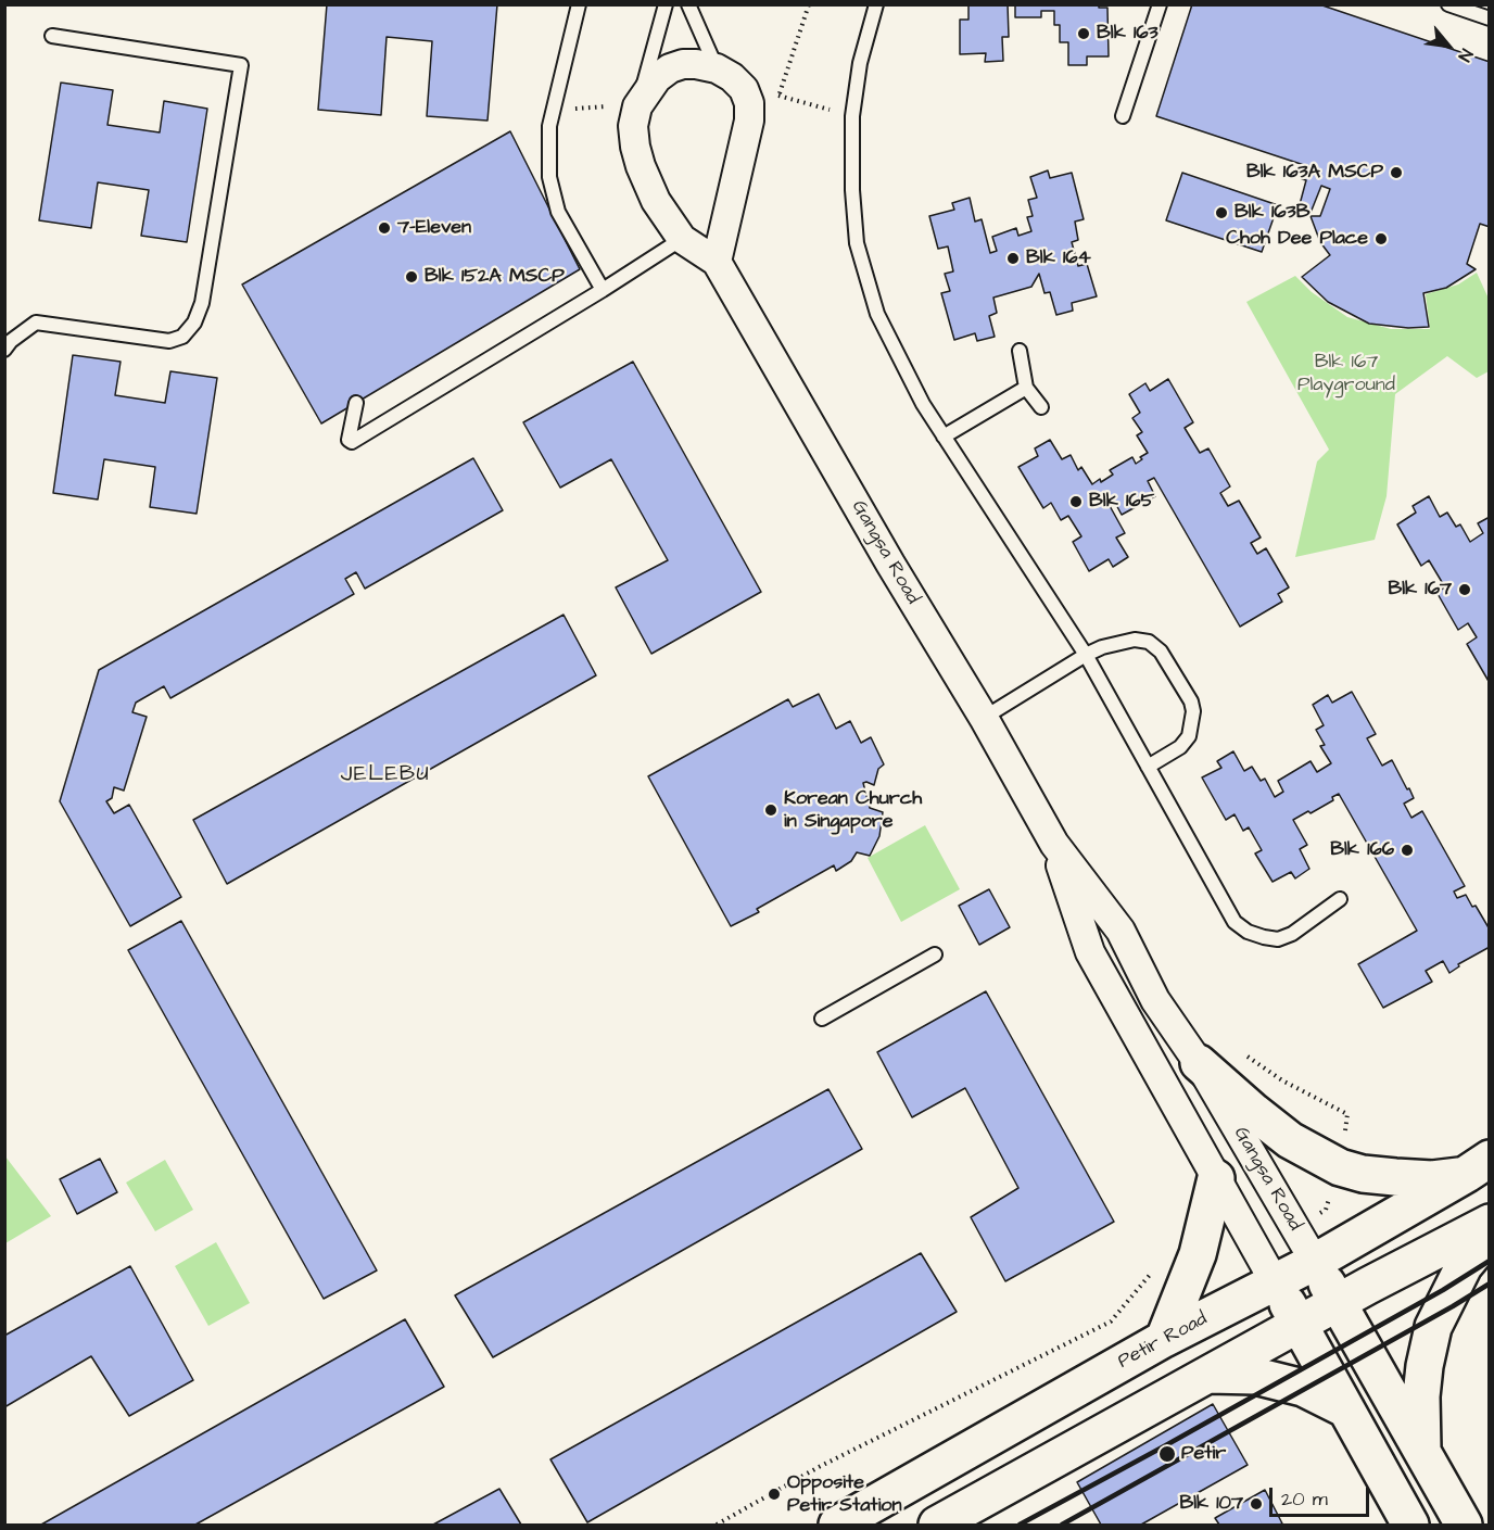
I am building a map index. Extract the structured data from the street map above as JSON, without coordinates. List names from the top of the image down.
{
  "streets": {
    "main road": ["Gangsa Road", "Petir Road"]
  },
  "crossings": [
    ["Gangsa Road", "Petir Road"]
  ],
  "districts": ["JELEBU"],
  "parks": ["Blk 167 Playground"],
  "places": [
    "Blk 163",
    "Blk 163A MSCP",
    "Blk 163B",
    "7-Eleven",
    "Choh Dee Place",
    "Blk 164",
    "Blk 152A MSCP",
    "Blk 165",
    "Blk 167",
    "Korean Church in Singapore",
    "Blk 166",
    "Petir",
    "Opposite Petir Station",
    "Blk 107"
  ],
  "scale_bar": "20 m",
  "north": "bottom right"
}
